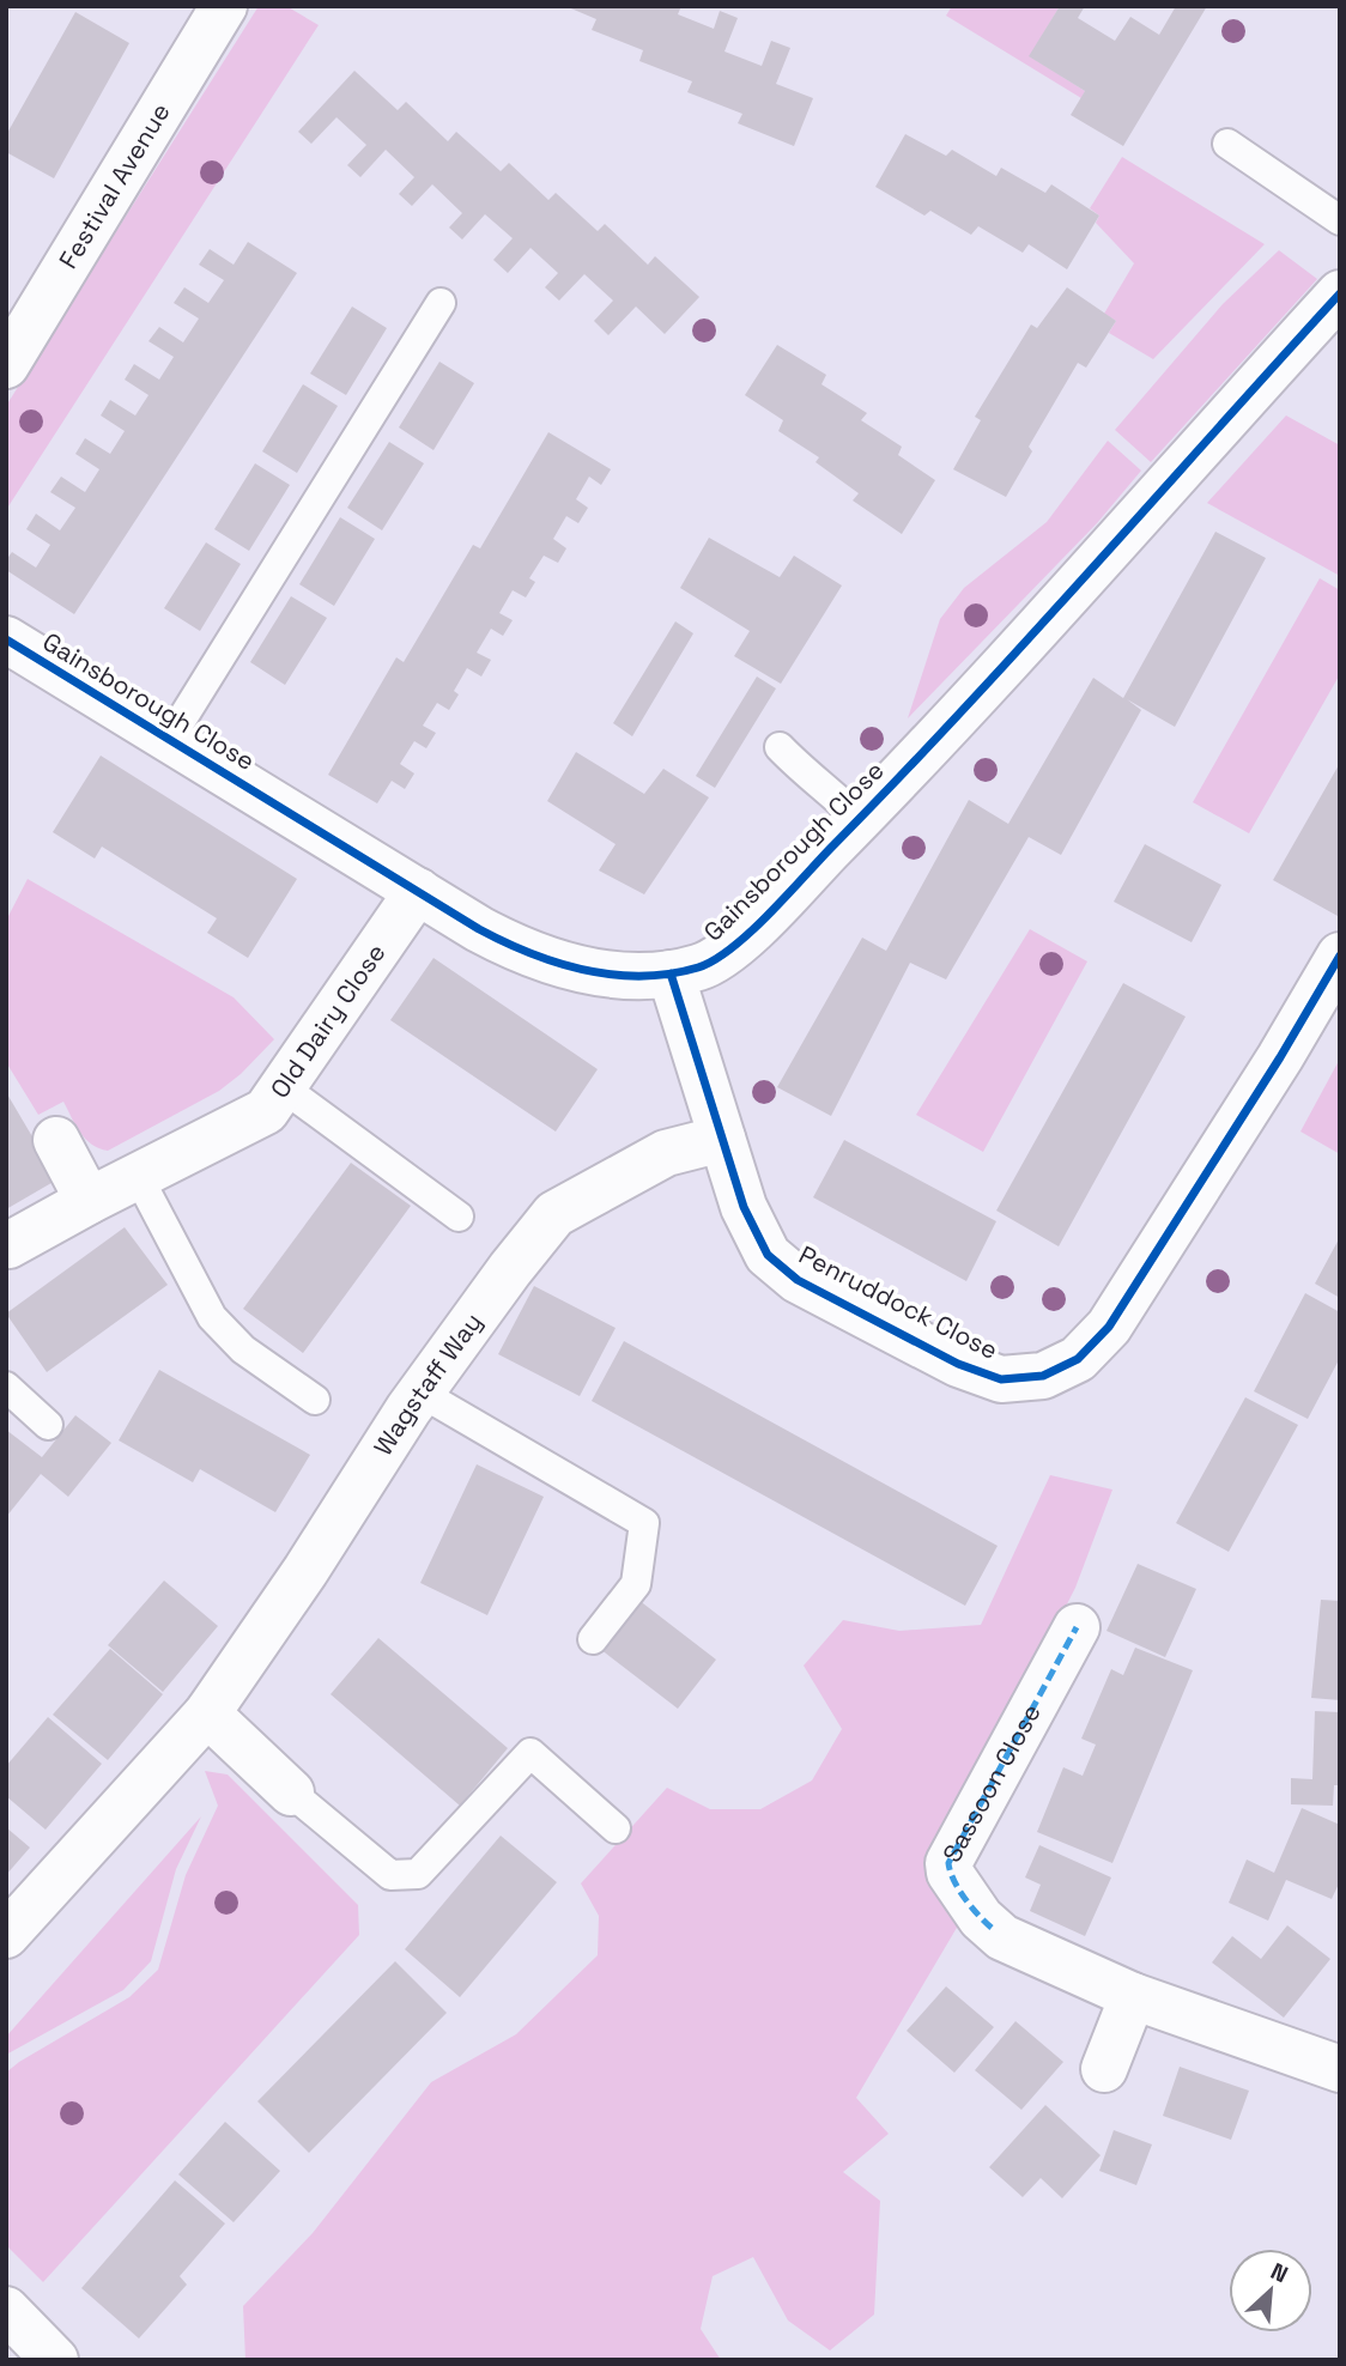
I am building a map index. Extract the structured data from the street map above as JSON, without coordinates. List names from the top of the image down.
{
  "streets": {
    "street": [
      "Festival Avenue",
      "Gainsborough Close",
      "Old Dairy Close",
      "Penruddock Close",
      "Wagstaff Way",
      "Sassoon Close"
    ]
  },
  "crossings": [
    ["Gainsborough Close", "Old Dairy Close"],
    ["Gainsborough Close", "Penruddock Close"],
    ["Penruddock Close", "Wagstaff Way"]
  ],
  "north": "top right"
}
